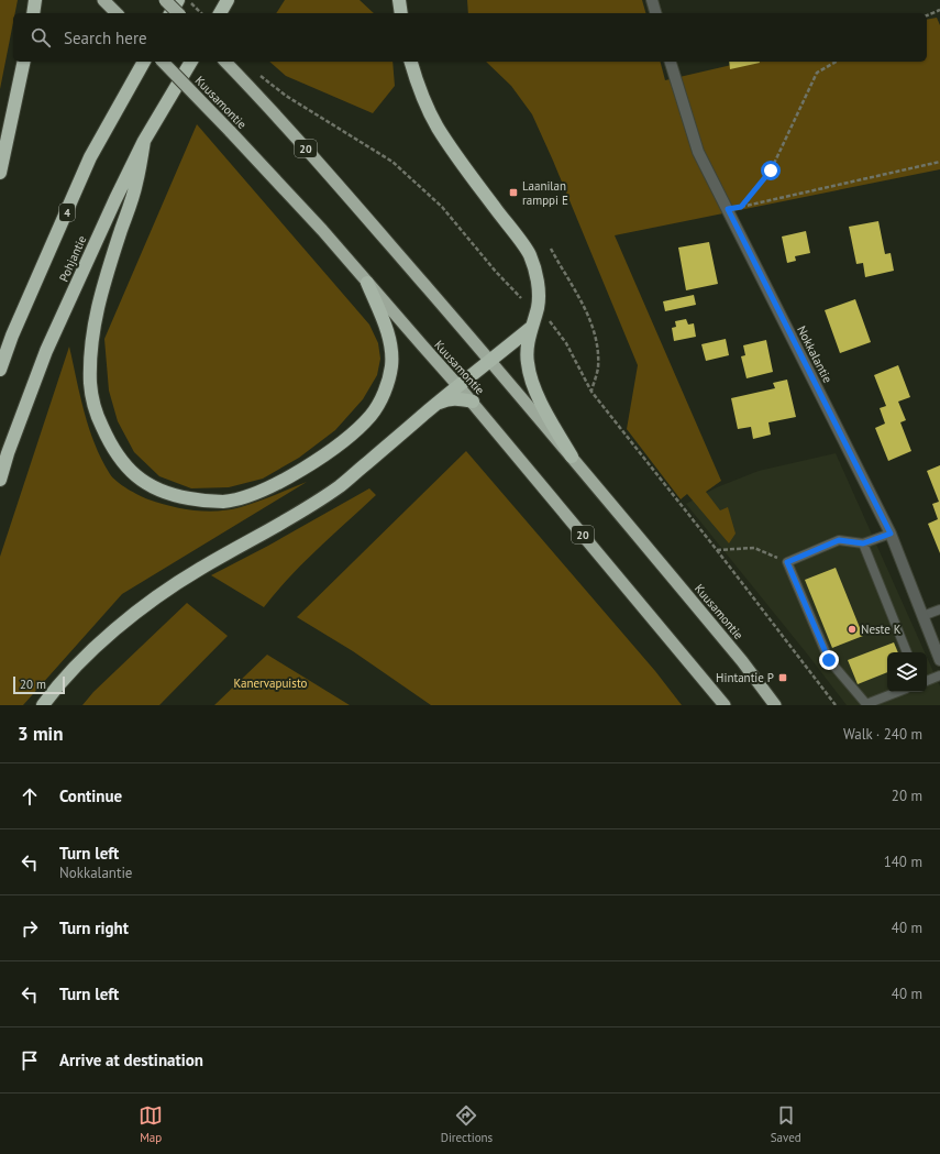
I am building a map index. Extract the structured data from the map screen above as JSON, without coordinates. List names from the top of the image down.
{
  "streets": {
    "highway": [
      "Kuusamontie",
      "20",
      "4",
      "Pohjantie"
    ],
    "street": ["Nokkalantie"]
  },
  "parks": ["Kanervapuisto"],
  "places": {
    "transit": ["Laanilan ramppi E", "Hintantie P"],
    "other": ["Neste K"]
  },
  "scale_bar": "20 m",
  "page": {
    "search": "Search here",
    "scale": "20 m",
    "heading": ["3 min", "Walk · 240 m"],
    "list": [
      ["Continue", "20 m"],
      ["Turn left", "Nokkalantie", "140 m"],
      ["Turn right", "40 m"],
      ["Turn left", "40 m"],
      "Arrive at destination"
    ],
    "nav": ["Map", "Directions", "Saved"]
  }
}
